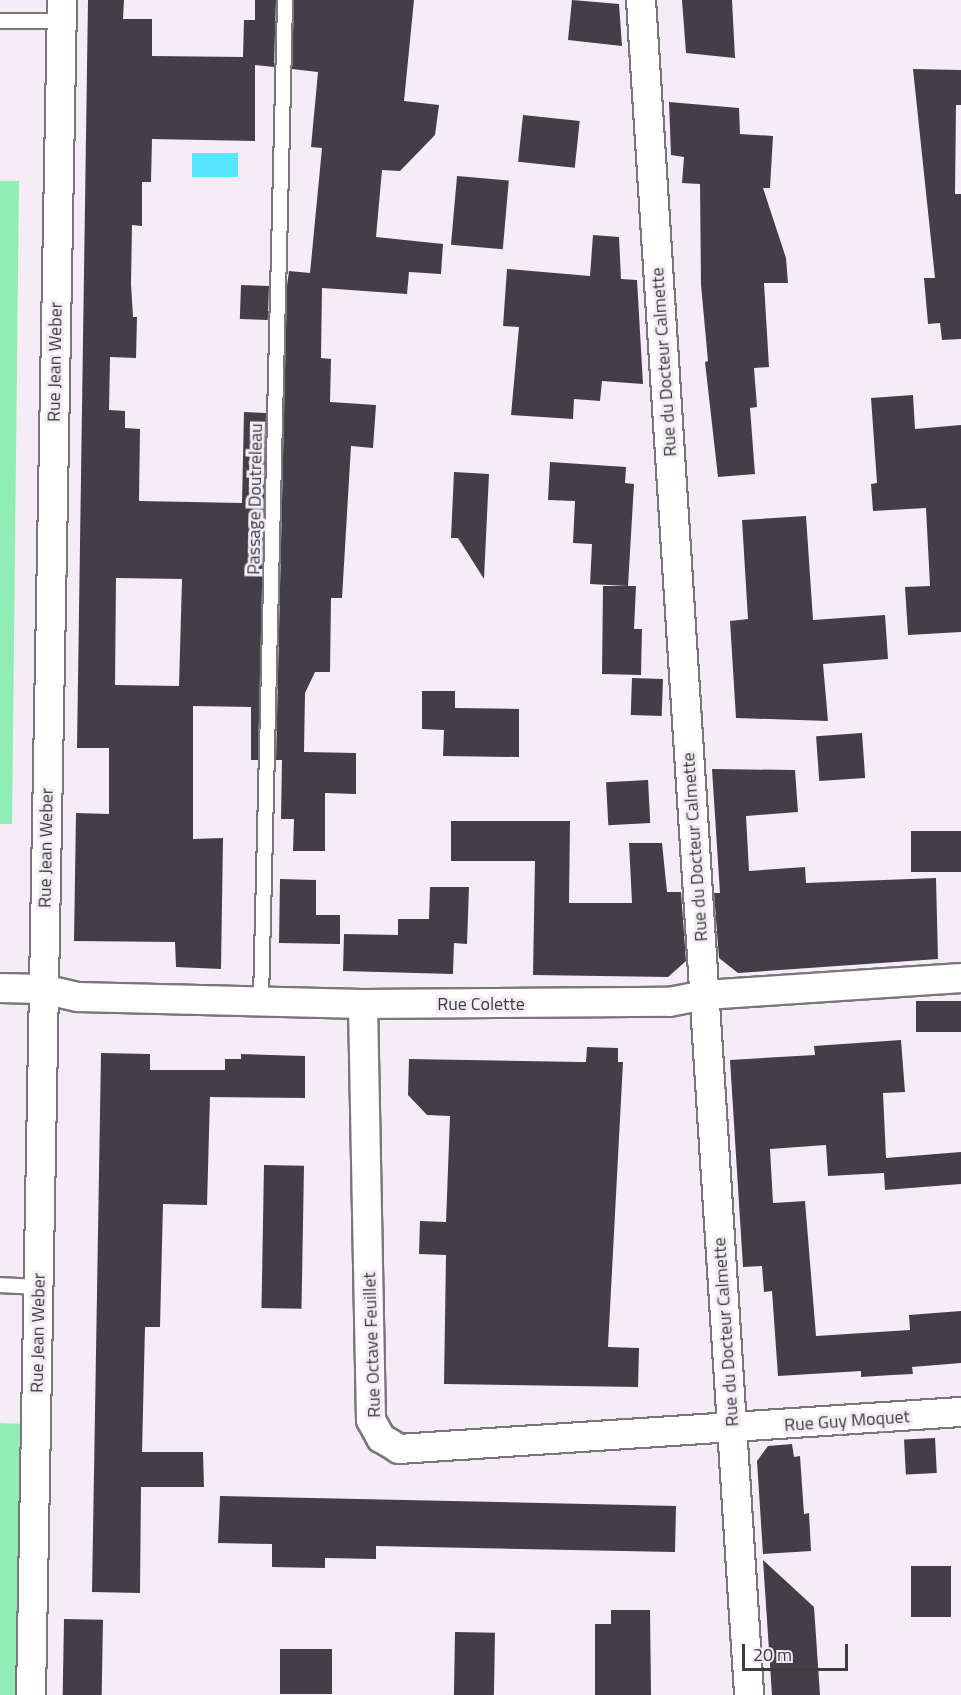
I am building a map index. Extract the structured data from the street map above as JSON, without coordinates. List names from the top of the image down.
{
  "streets": {
    "street": [
      "Rue Jean Weber",
      "Rue du Docteur Calmette",
      "Rue Colette",
      "Rue Octave Feuillet",
      "Rue Guy Moquet"
    ],
    "lane": ["Passage Doutreleau"]
  },
  "crossings": [
    ["Rue Jean Weber", "Rue Colette"],
    ["Rue du Docteur Calmette", "Rue Colette"],
    ["Rue du Docteur Calmette", "Rue Octave Feuillet"],
    ["Rue du Docteur Calmette", "Rue Guy Moquet"],
    ["Passage Doutreleau", "Rue Colette"],
    ["Rue Colette", "Rue Octave Feuillet"],
    ["Rue Octave Feuillet", "Rue Guy Moquet"]
  ],
  "scale_bar": "20 m"
}
